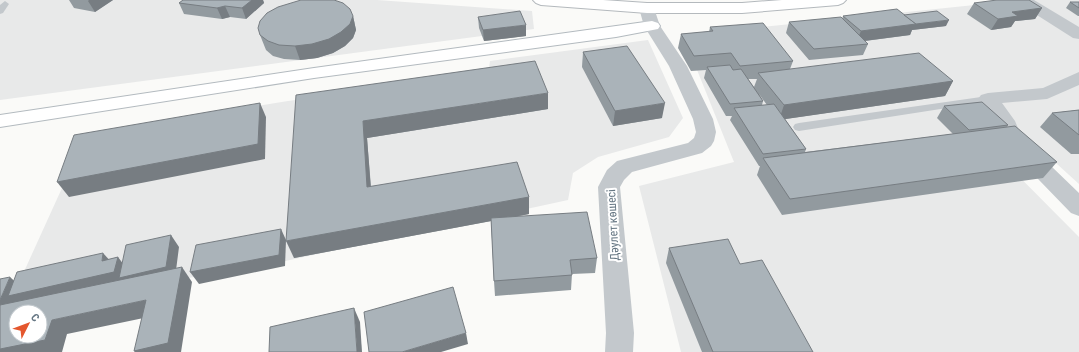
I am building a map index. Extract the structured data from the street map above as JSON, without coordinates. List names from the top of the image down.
{
  "streets": {
    "street": ["Дәулет көшесі"]
  },
  "north": "top right"
}
